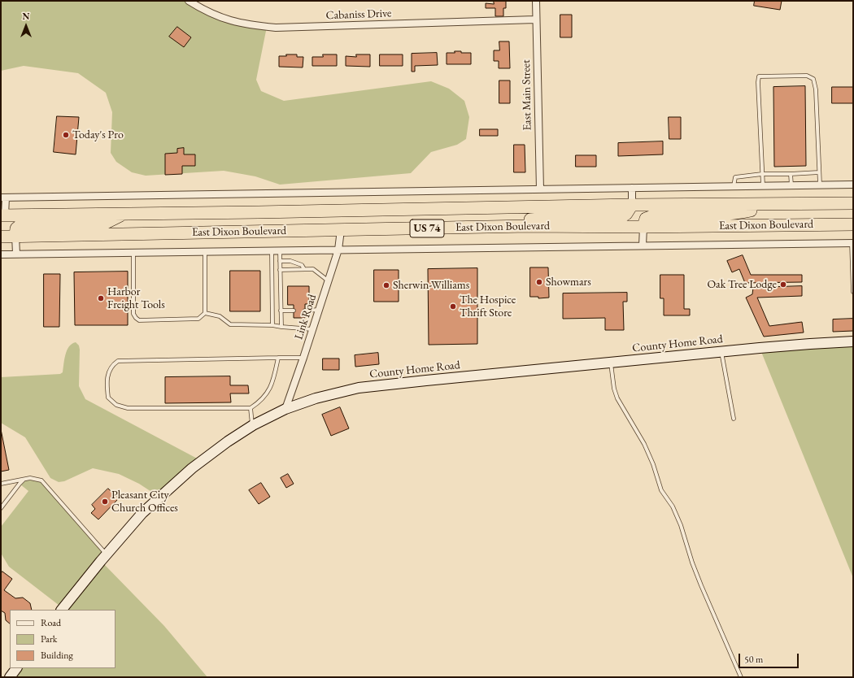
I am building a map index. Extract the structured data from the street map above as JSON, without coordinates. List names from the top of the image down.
{
  "streets": {
    "highway": ["East Dixon Boulevard", "US 74"],
    "street": [
      "Cabaniss Drive",
      "East Main Street",
      "Link Road",
      "County Home Road"
    ]
  },
  "crossings": [
    ["Cabaniss Drive", "East Main Street"],
    ["East Dixon Boulevard", "Link Road"],
    ["Link Road", "County Home Road"]
  ],
  "places": [
    "Today's Pro",
    "Showmars",
    "Oak Tree Lodge",
    "Sherwin-Williams",
    "Harbor Freight Tools",
    "The Hospice Thrift Store",
    "Pleasant City Church Offices"
  ],
  "legend": ["Road", "Park", "Building"],
  "scale_bar": "50 m",
  "north": "top"
}
